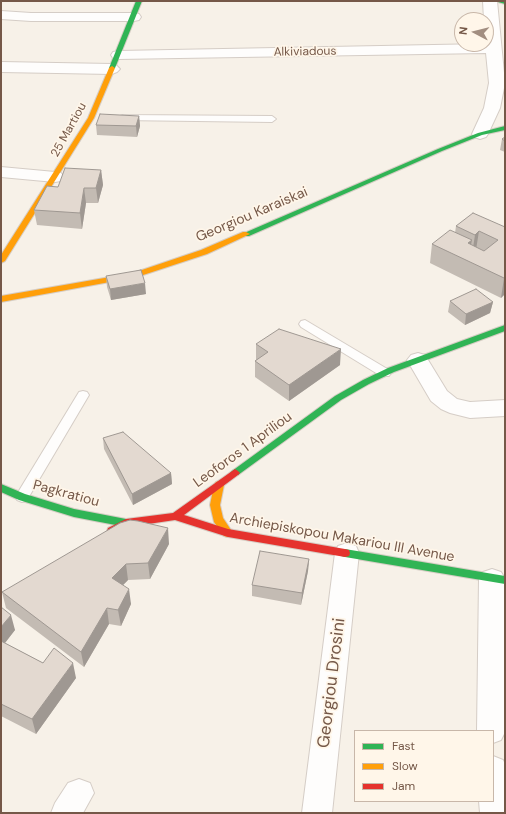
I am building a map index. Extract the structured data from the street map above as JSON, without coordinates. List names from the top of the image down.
{
  "streets": {
    "street": [
      "Alkiviadous",
      "25 Martiou",
      "Georgiou Karaiskai",
      "Leoforos 1 Apriliou",
      "Pagkratiou",
      "Archiepiskopou Makariou III Avenue",
      "Georgiou Drosini"
    ]
  },
  "crossings": [
    ["Alkiviadous", "25 Martiou"],
    ["Leoforos 1 Apriliou", "Pagkratiou"],
    ["Leoforos 1 Apriliou", "Archiepiskopou Makariou III Avenue"],
    ["Archiepiskopou Makariou III Avenue", "Georgiou Drosini"]
  ],
  "legend": ["Fast", "Slow", "Jam"],
  "north": "left"
}
